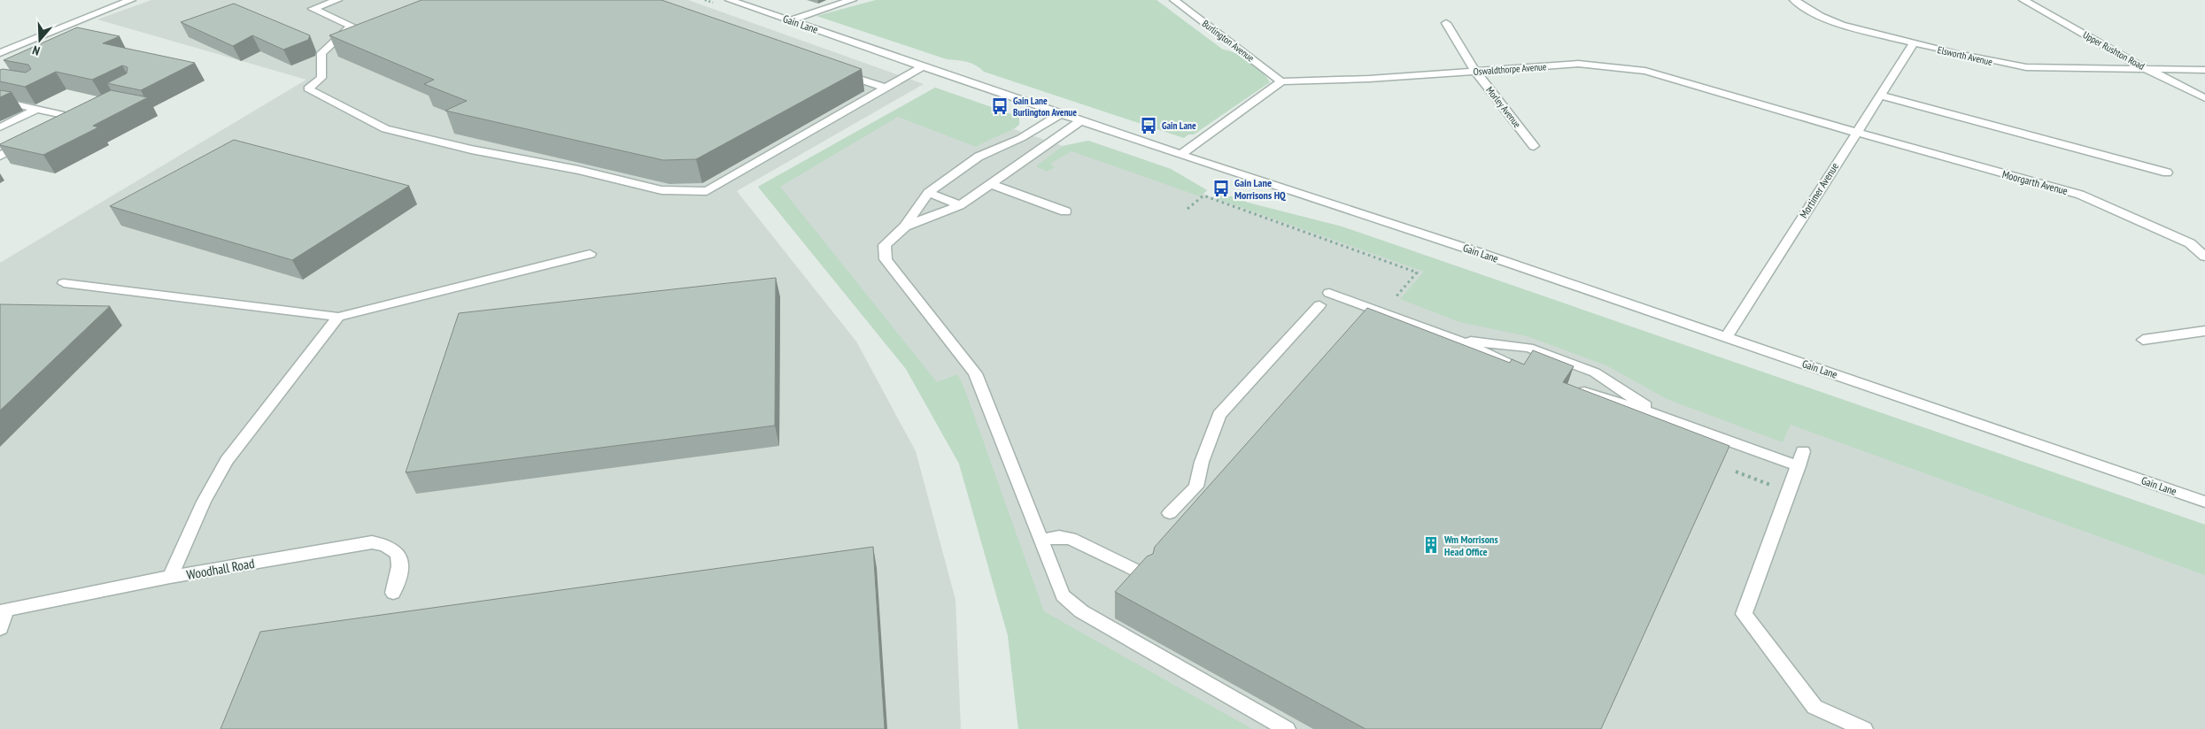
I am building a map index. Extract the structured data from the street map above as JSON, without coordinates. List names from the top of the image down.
{
  "streets": {
    "street": [
      "Gain Lane",
      "Burlington Avenue",
      "Upper Rushton Road",
      "Elsworth Avenue",
      "Oswaldthorpe Avenue",
      "Morley Avenue",
      "Moorgarth Avenue",
      "Mortimer Avenue",
      "Woodhall Road"
    ]
  },
  "crossings": [
    ["Gain Lane", "Mortimer Avenue"],
    ["Burlington Avenue", "Oswaldthorpe Avenue"],
    ["Upper Rushton Road", "Elsworth Avenue"],
    ["Elsworth Avenue", "Mortimer Avenue"],
    ["Oswaldthorpe Avenue", "Morley Avenue"],
    ["Oswaldthorpe Avenue", "Moorgarth Avenue"],
    ["Oswaldthorpe Avenue", "Mortimer Avenue"],
    ["Moorgarth Avenue", "Mortimer Avenue"]
  ],
  "places": {
    "bus stop": ["Gain Lane Burlington Avenue", "Gain Lane", "Gain Lane Morrisons HQ"],
    "building": ["Wm Morrisons Head Office"]
  },
  "north": "bottom"
}
